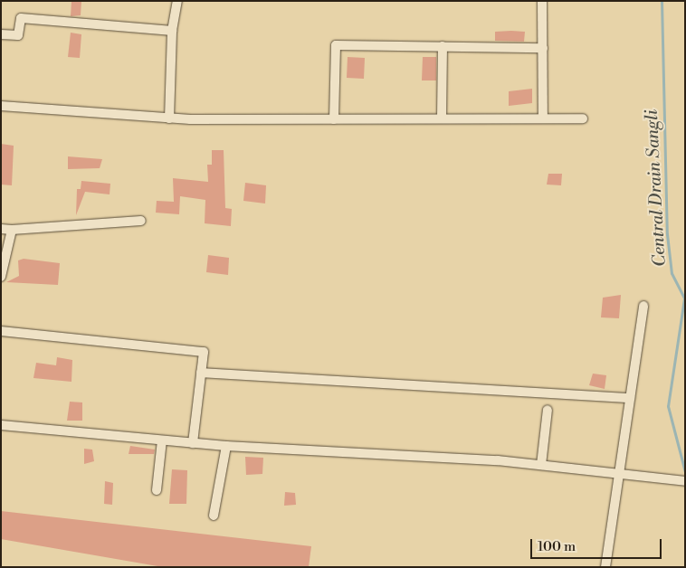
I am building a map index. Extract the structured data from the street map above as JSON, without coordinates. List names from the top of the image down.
{
  "water": ["Central Drain Sangli"],
  "scale_bar": "100 m"
}
